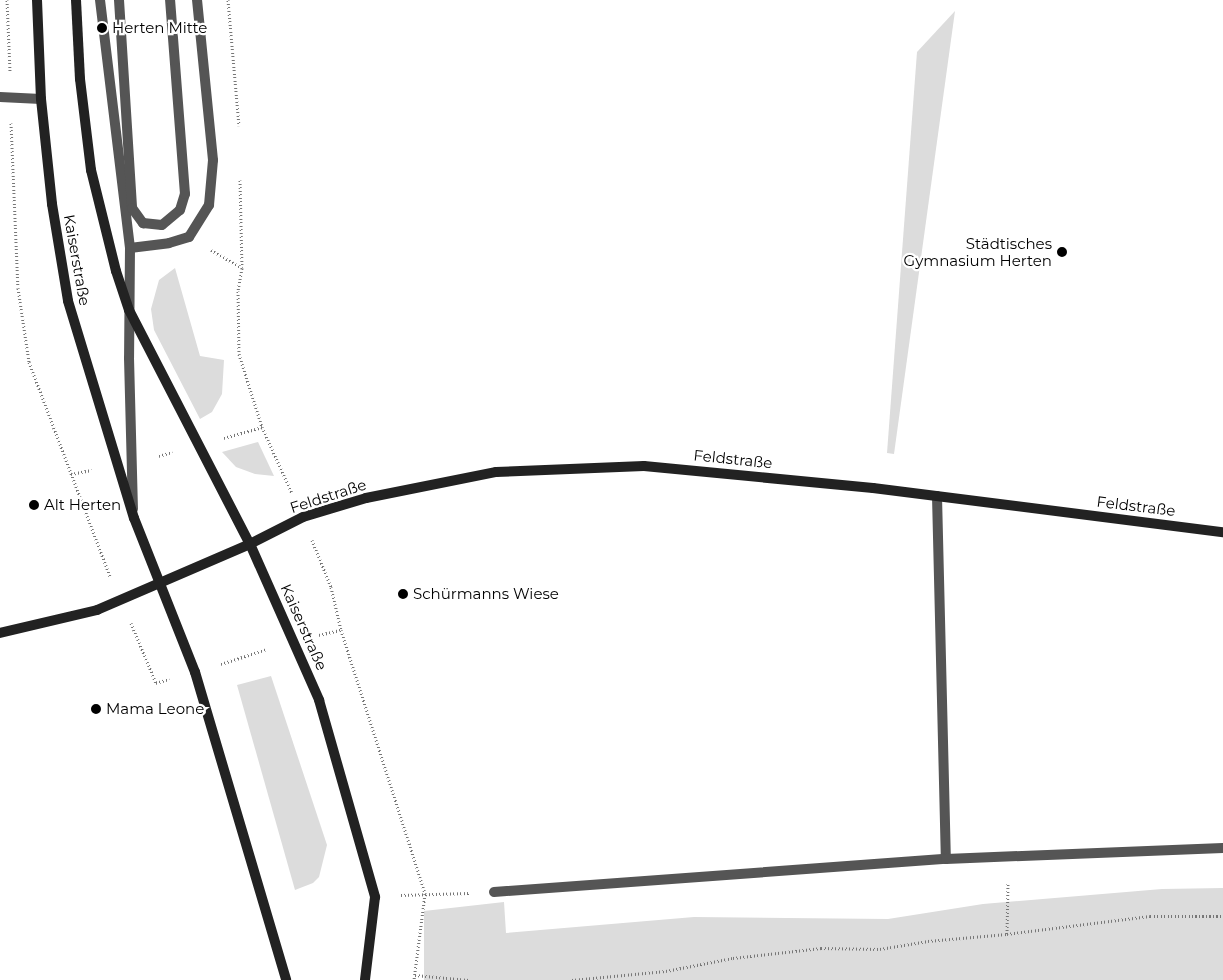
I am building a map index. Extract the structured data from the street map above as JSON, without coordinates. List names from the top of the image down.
{
  "streets": {
    "main road": ["Kaiserstraße", "Feldstraße"]
  },
  "crossings": [
    ["Kaiserstraße", "Feldstraße"]
  ],
  "places": [
    "Herten Mitte",
    "Städtisches Gymnasium Herten",
    "Alt Herten",
    "Schürmanns Wiese",
    "Mama Leone"
  ]
}
